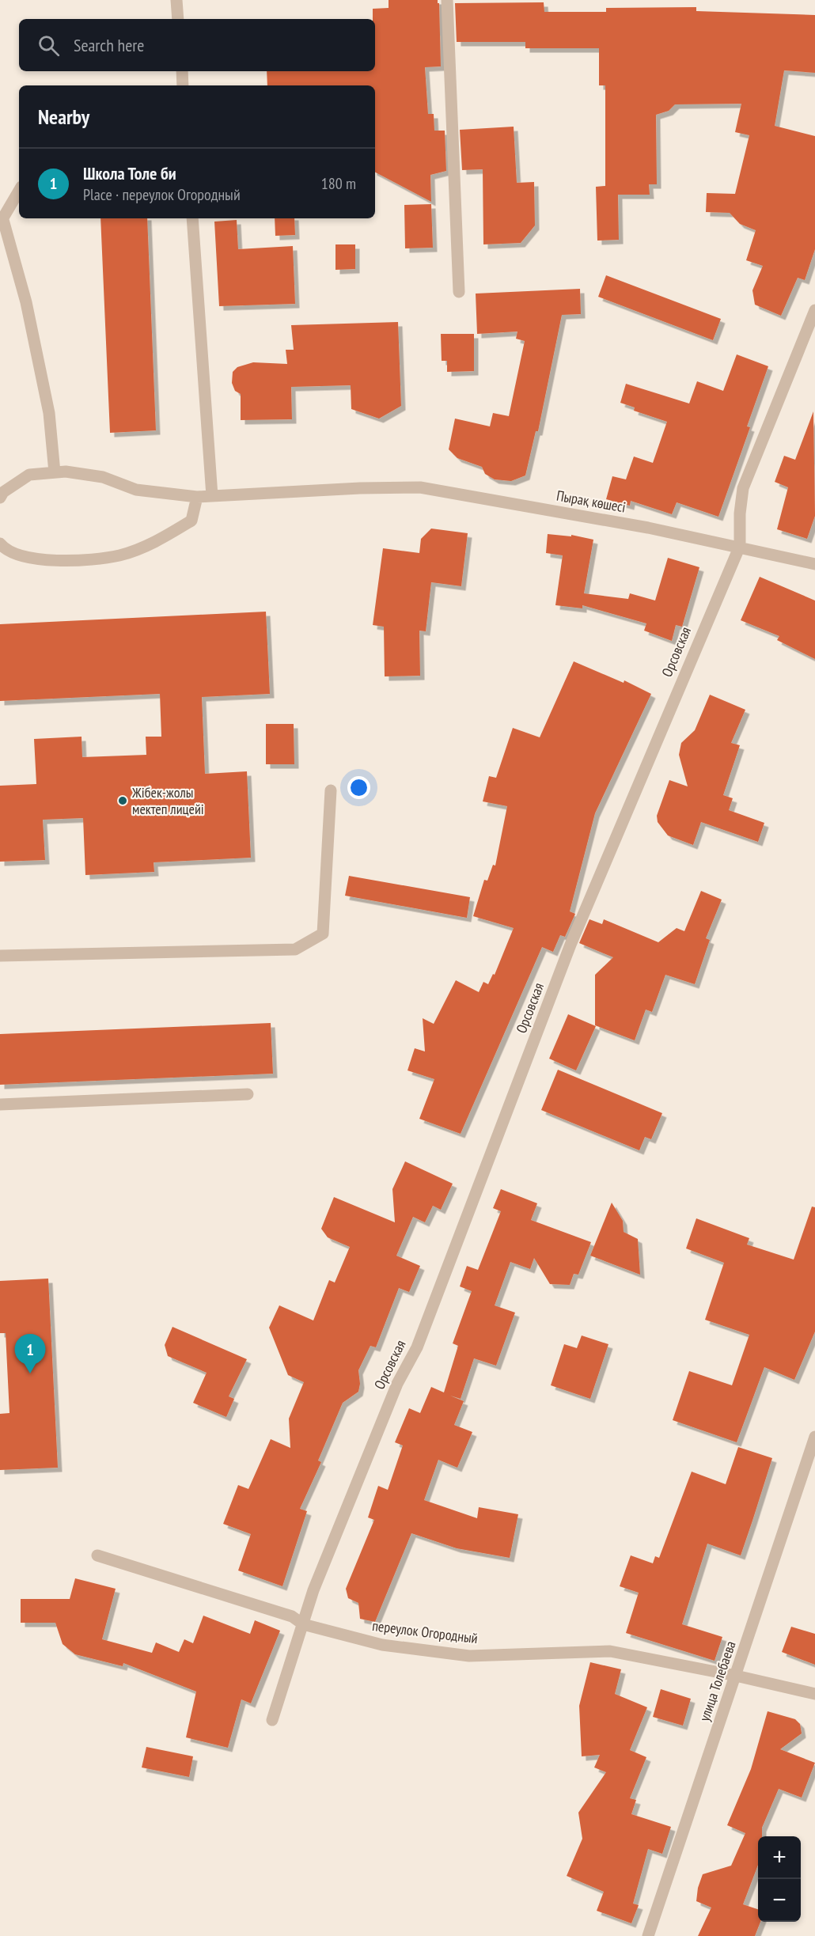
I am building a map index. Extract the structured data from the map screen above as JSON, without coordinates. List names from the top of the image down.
{
  "streets": {
    "street": [
      "Пырақ көшесі",
      "Орсовская",
      "переулок Огородный",
      "улица Толебаева"
    ]
  },
  "crossings": [
    ["Пырақ көшесі", "Орсовская"],
    ["Орсовская", "переулок Огородный"],
    ["переулок Огородный", "улица Толебаева"]
  ],
  "places": ["Жібек-жолы мектеп лицейі"],
  "page": {
    "search": "Search here",
    "heading": "Nearby",
    "list": [
      {
        "mark": "1",
        "name": "Школа Толе би",
        "note": "Place · переулок Огородный",
        "value": "180 m"
      }
    ],
    "pins": "1",
    "map_buttons": ["+", "−"]
  }
}
